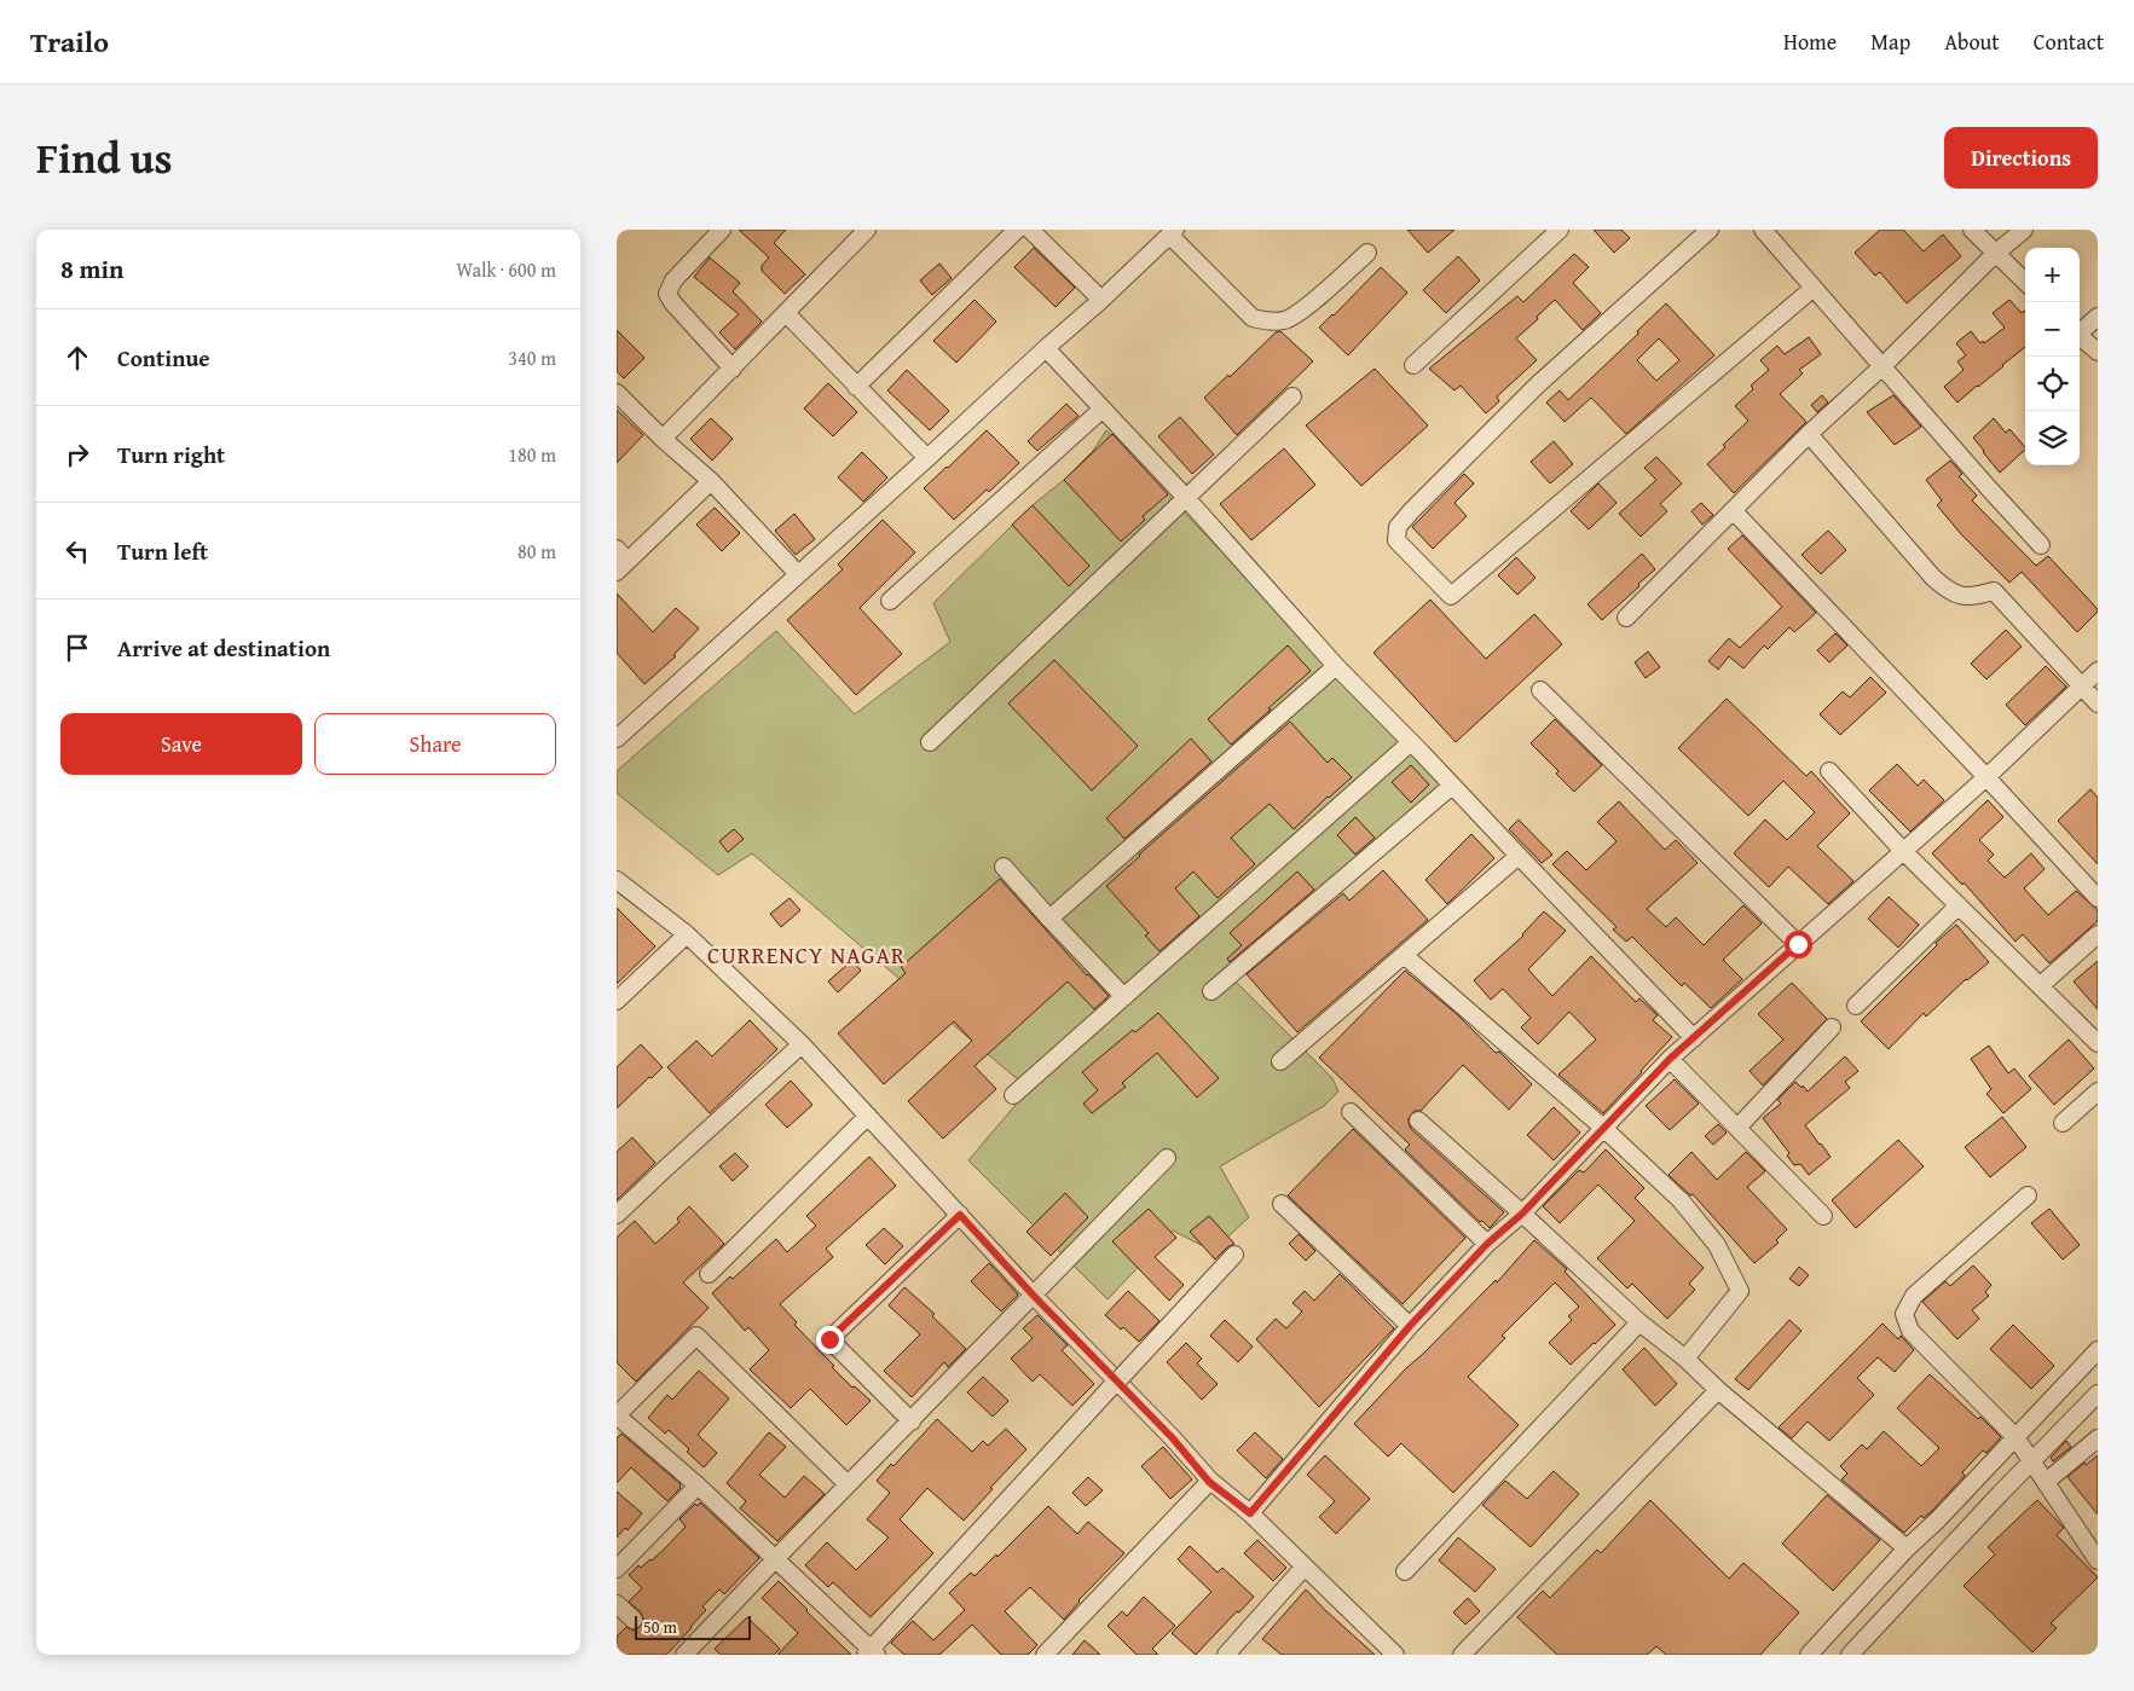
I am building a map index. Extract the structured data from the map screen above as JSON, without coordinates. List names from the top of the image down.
{
  "districts": ["CURRENCY NAGAR"],
  "scale_bar": "50 m",
  "page": {
    "header": "Trailo",
    "nav": [
      "Home",
      "Map",
      "About",
      "Contact"
    ],
    "title": "Find us",
    "buttons": [
      "Directions",
      ["Save", "Share"]
    ],
    "heading": ["8 min", "Walk · 600 m"],
    "map_buttons": ["+", "−"],
    "list": [
      ["Continue", "340 m"],
      ["Turn right", "180 m"],
      ["Turn left", "80 m"],
      "Arrive at destination"
    ],
    "scale": "50 m"
  }
}
